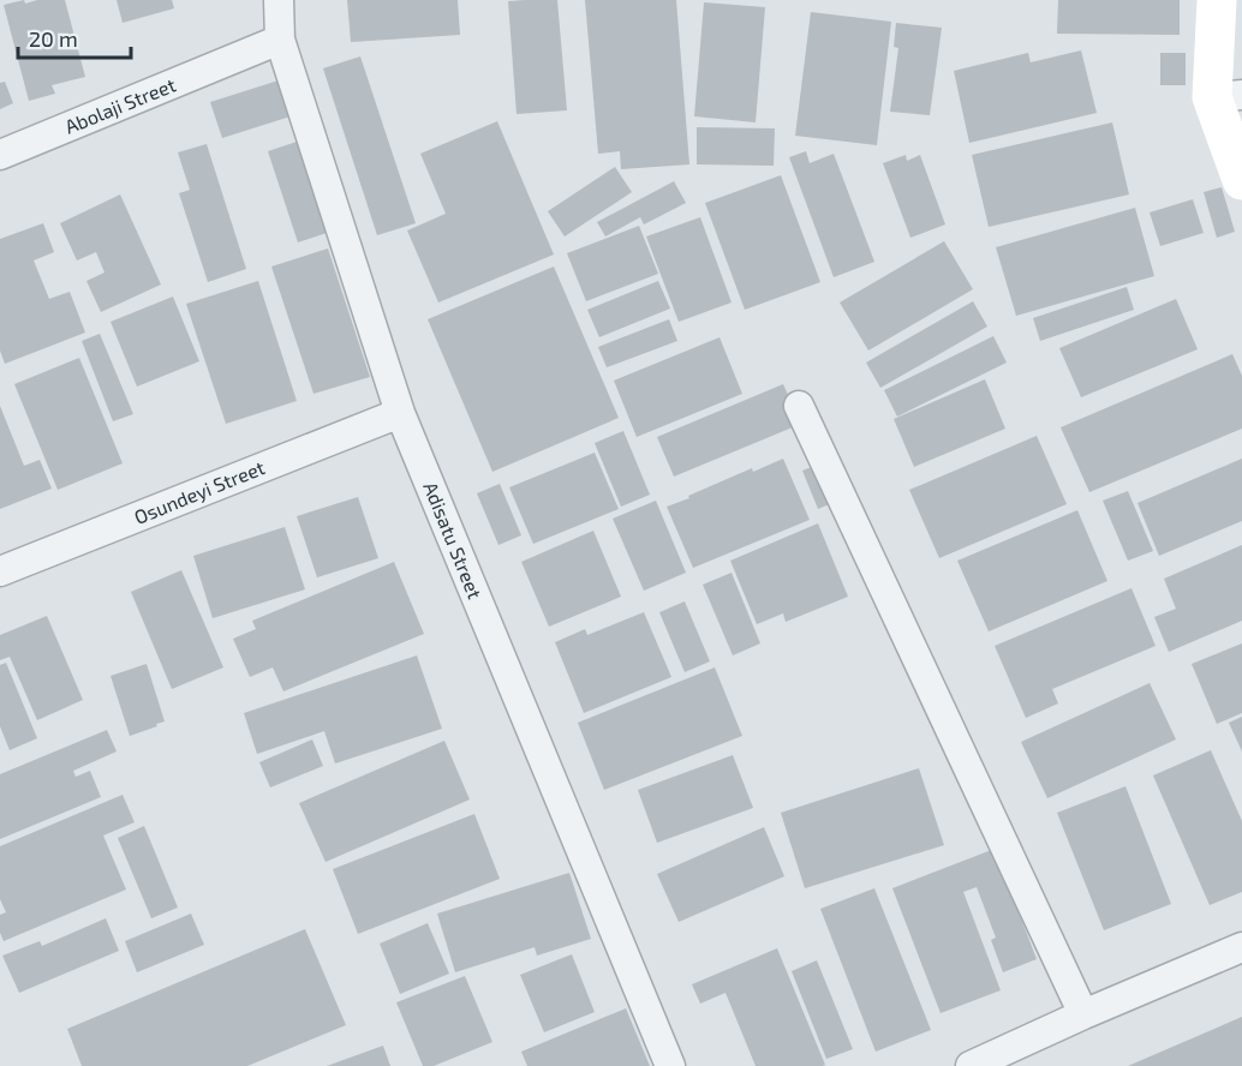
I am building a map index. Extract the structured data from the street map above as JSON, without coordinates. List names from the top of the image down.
{
  "streets": {
    "street": ["Abolaji Street", "Osundeyi Street", "Adisatu Street"]
  },
  "crossings": [
    ["Abolaji Street", "Adisatu Street"],
    ["Osundeyi Street", "Adisatu Street"]
  ],
  "scale_bar": "20 m"
}
